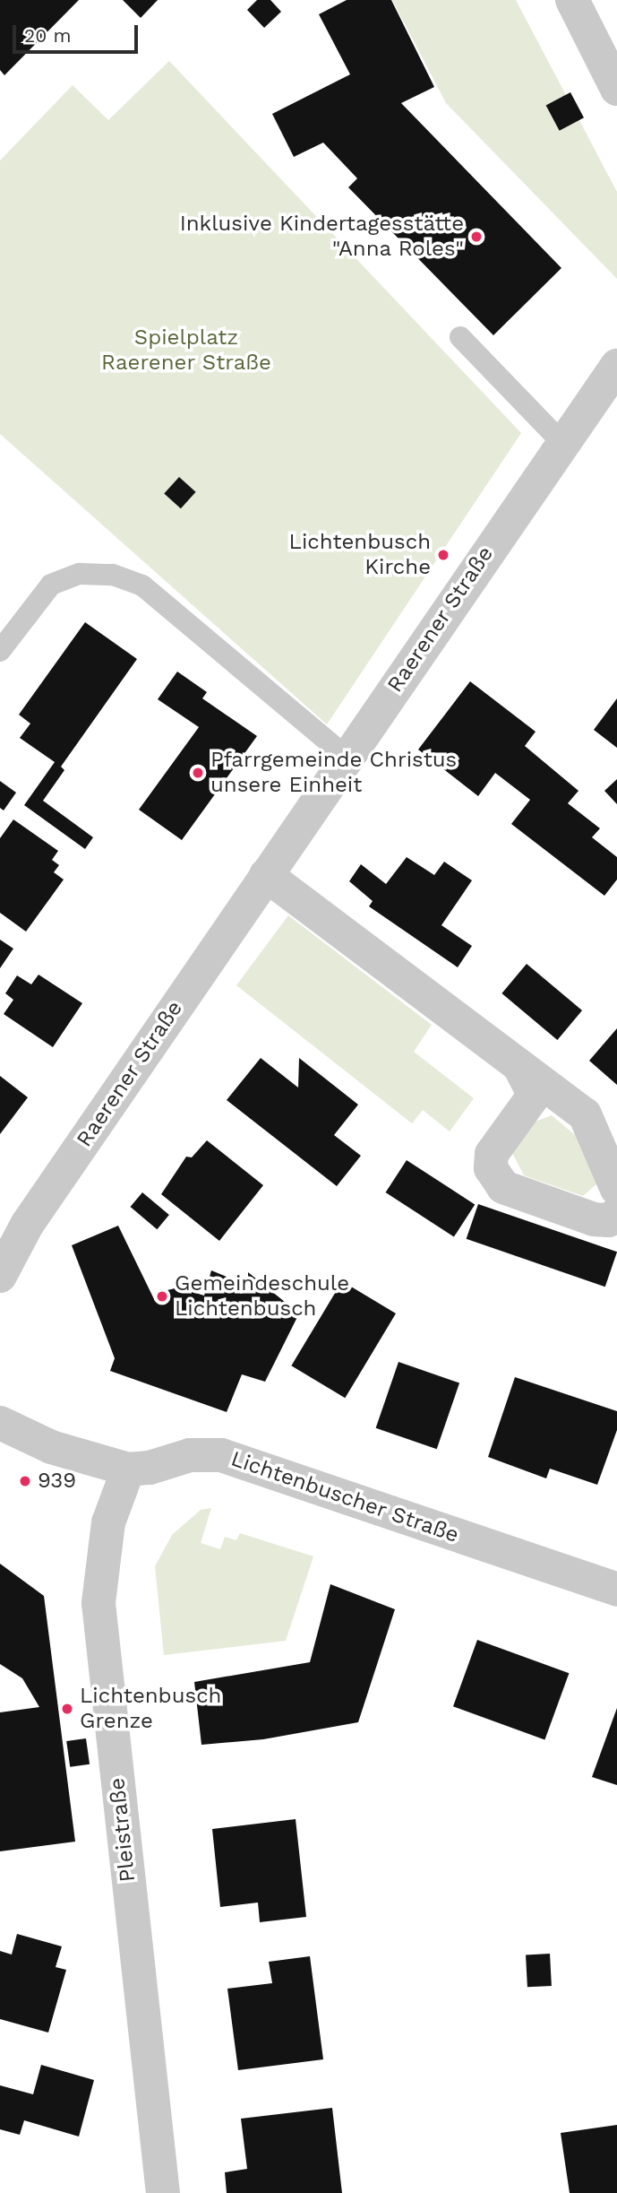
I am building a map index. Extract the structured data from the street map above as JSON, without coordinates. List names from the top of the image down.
{
  "streets": {
    "street": ["Raerener Straße", "Lichtenbuscher Straße", "Pleistraße"]
  },
  "crossings": [
    ["Lichtenbuscher Straße", "Pleistraße"]
  ],
  "parks": ["Spielplatz Raerener Straße"],
  "places": [
    "Inklusive Kindertagesstätte \"Anna Roles\"",
    "Lichtenbusch Kirche",
    "Pfarrgemeinde Christus unsere Einheit",
    "Gemeindeschule Lichtenbusch",
    "939",
    "Lichtenbusch Grenze"
  ],
  "scale_bar": "20 m"
}
